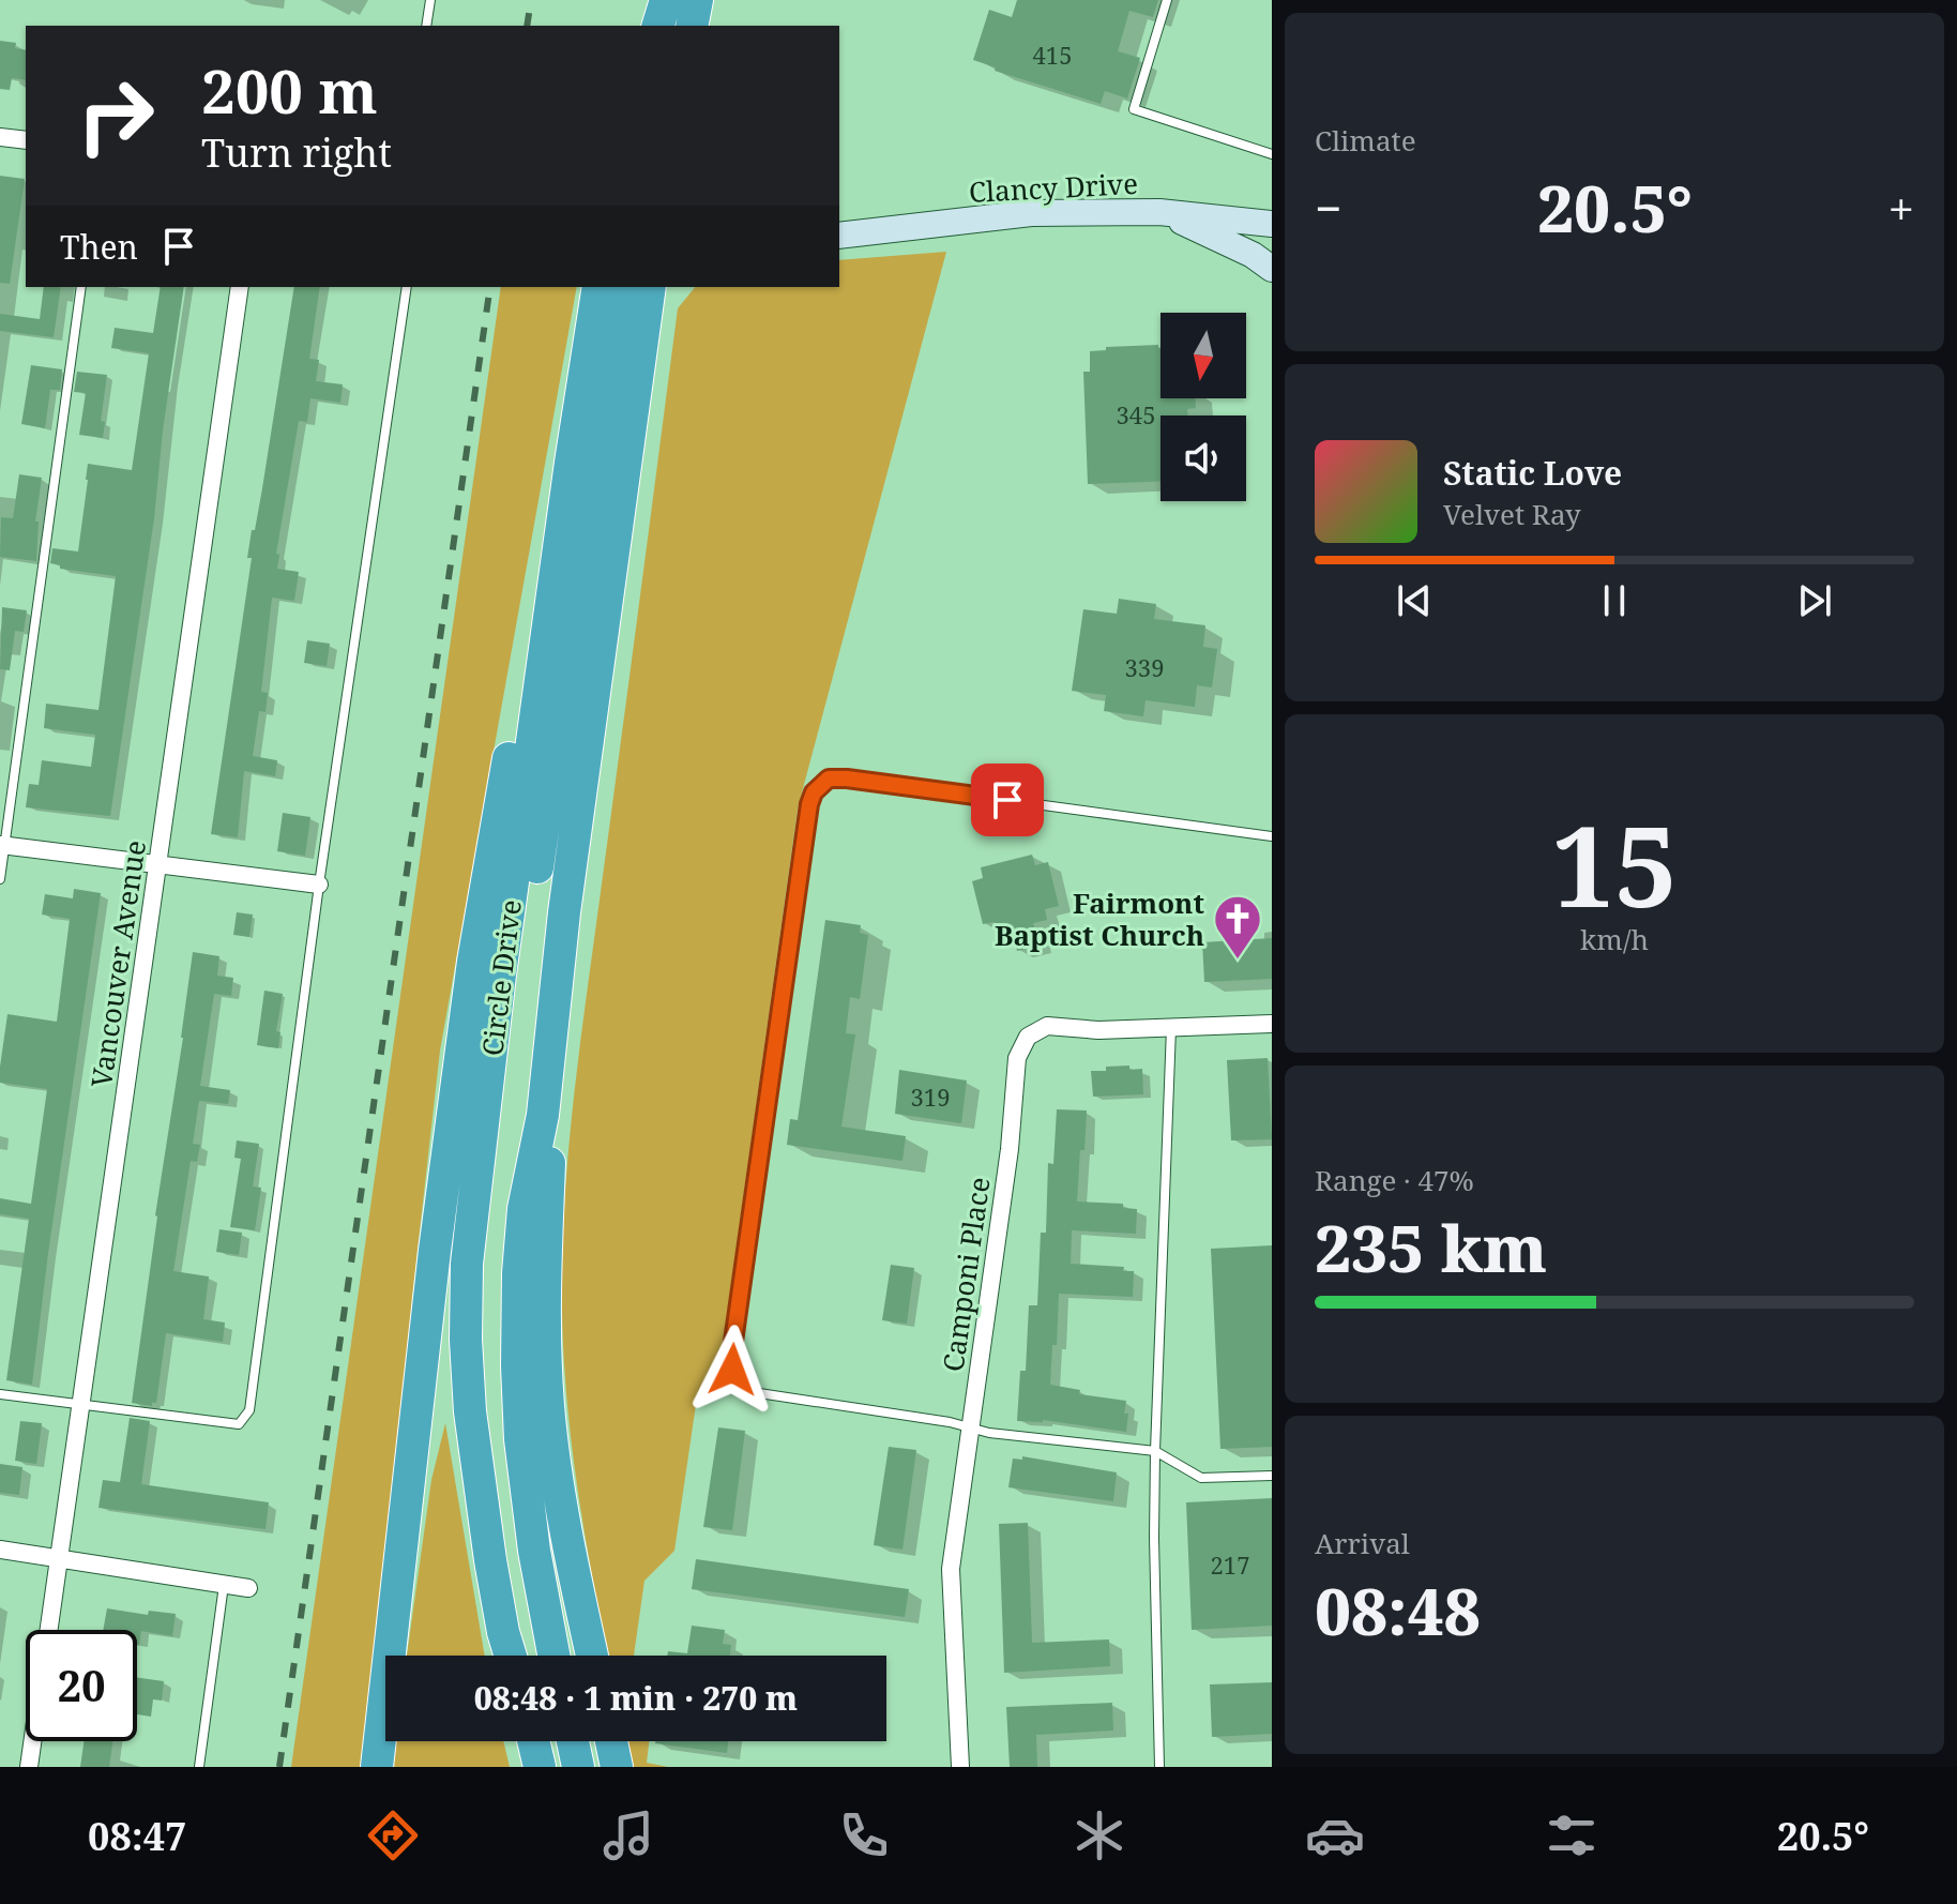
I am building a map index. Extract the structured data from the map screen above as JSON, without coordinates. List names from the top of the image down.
{
  "streets": {
    "highway": ["Circle Drive"],
    "street": ["Clancy Drive", "Vancouver Avenue", "Camponi Place"]
  },
  "places": {
    "church": ["Fairmont Baptist Church"]
  },
  "house_numbers": [
    "415",
    "345",
    "339",
    "319",
    "217"
  ],
  "north": "bottom",
  "page": {
    "tile": [
      "Climate",
      ["15", "km/h"],
      ["Range · 47%", "235 km"],
      ["Arrival", "08:48"]
    ],
    "turn": ["200 m", "Turn right"],
    "heat": ["−", "20.5°", "+"],
    "then": "Then",
    "song": ["Static Love", "Velvet Ray"],
    "limit": "20",
    "trip": "08:48 · 1 min · 270 m",
    "tabs": ["08:47", "20.5°"]
  }
}
